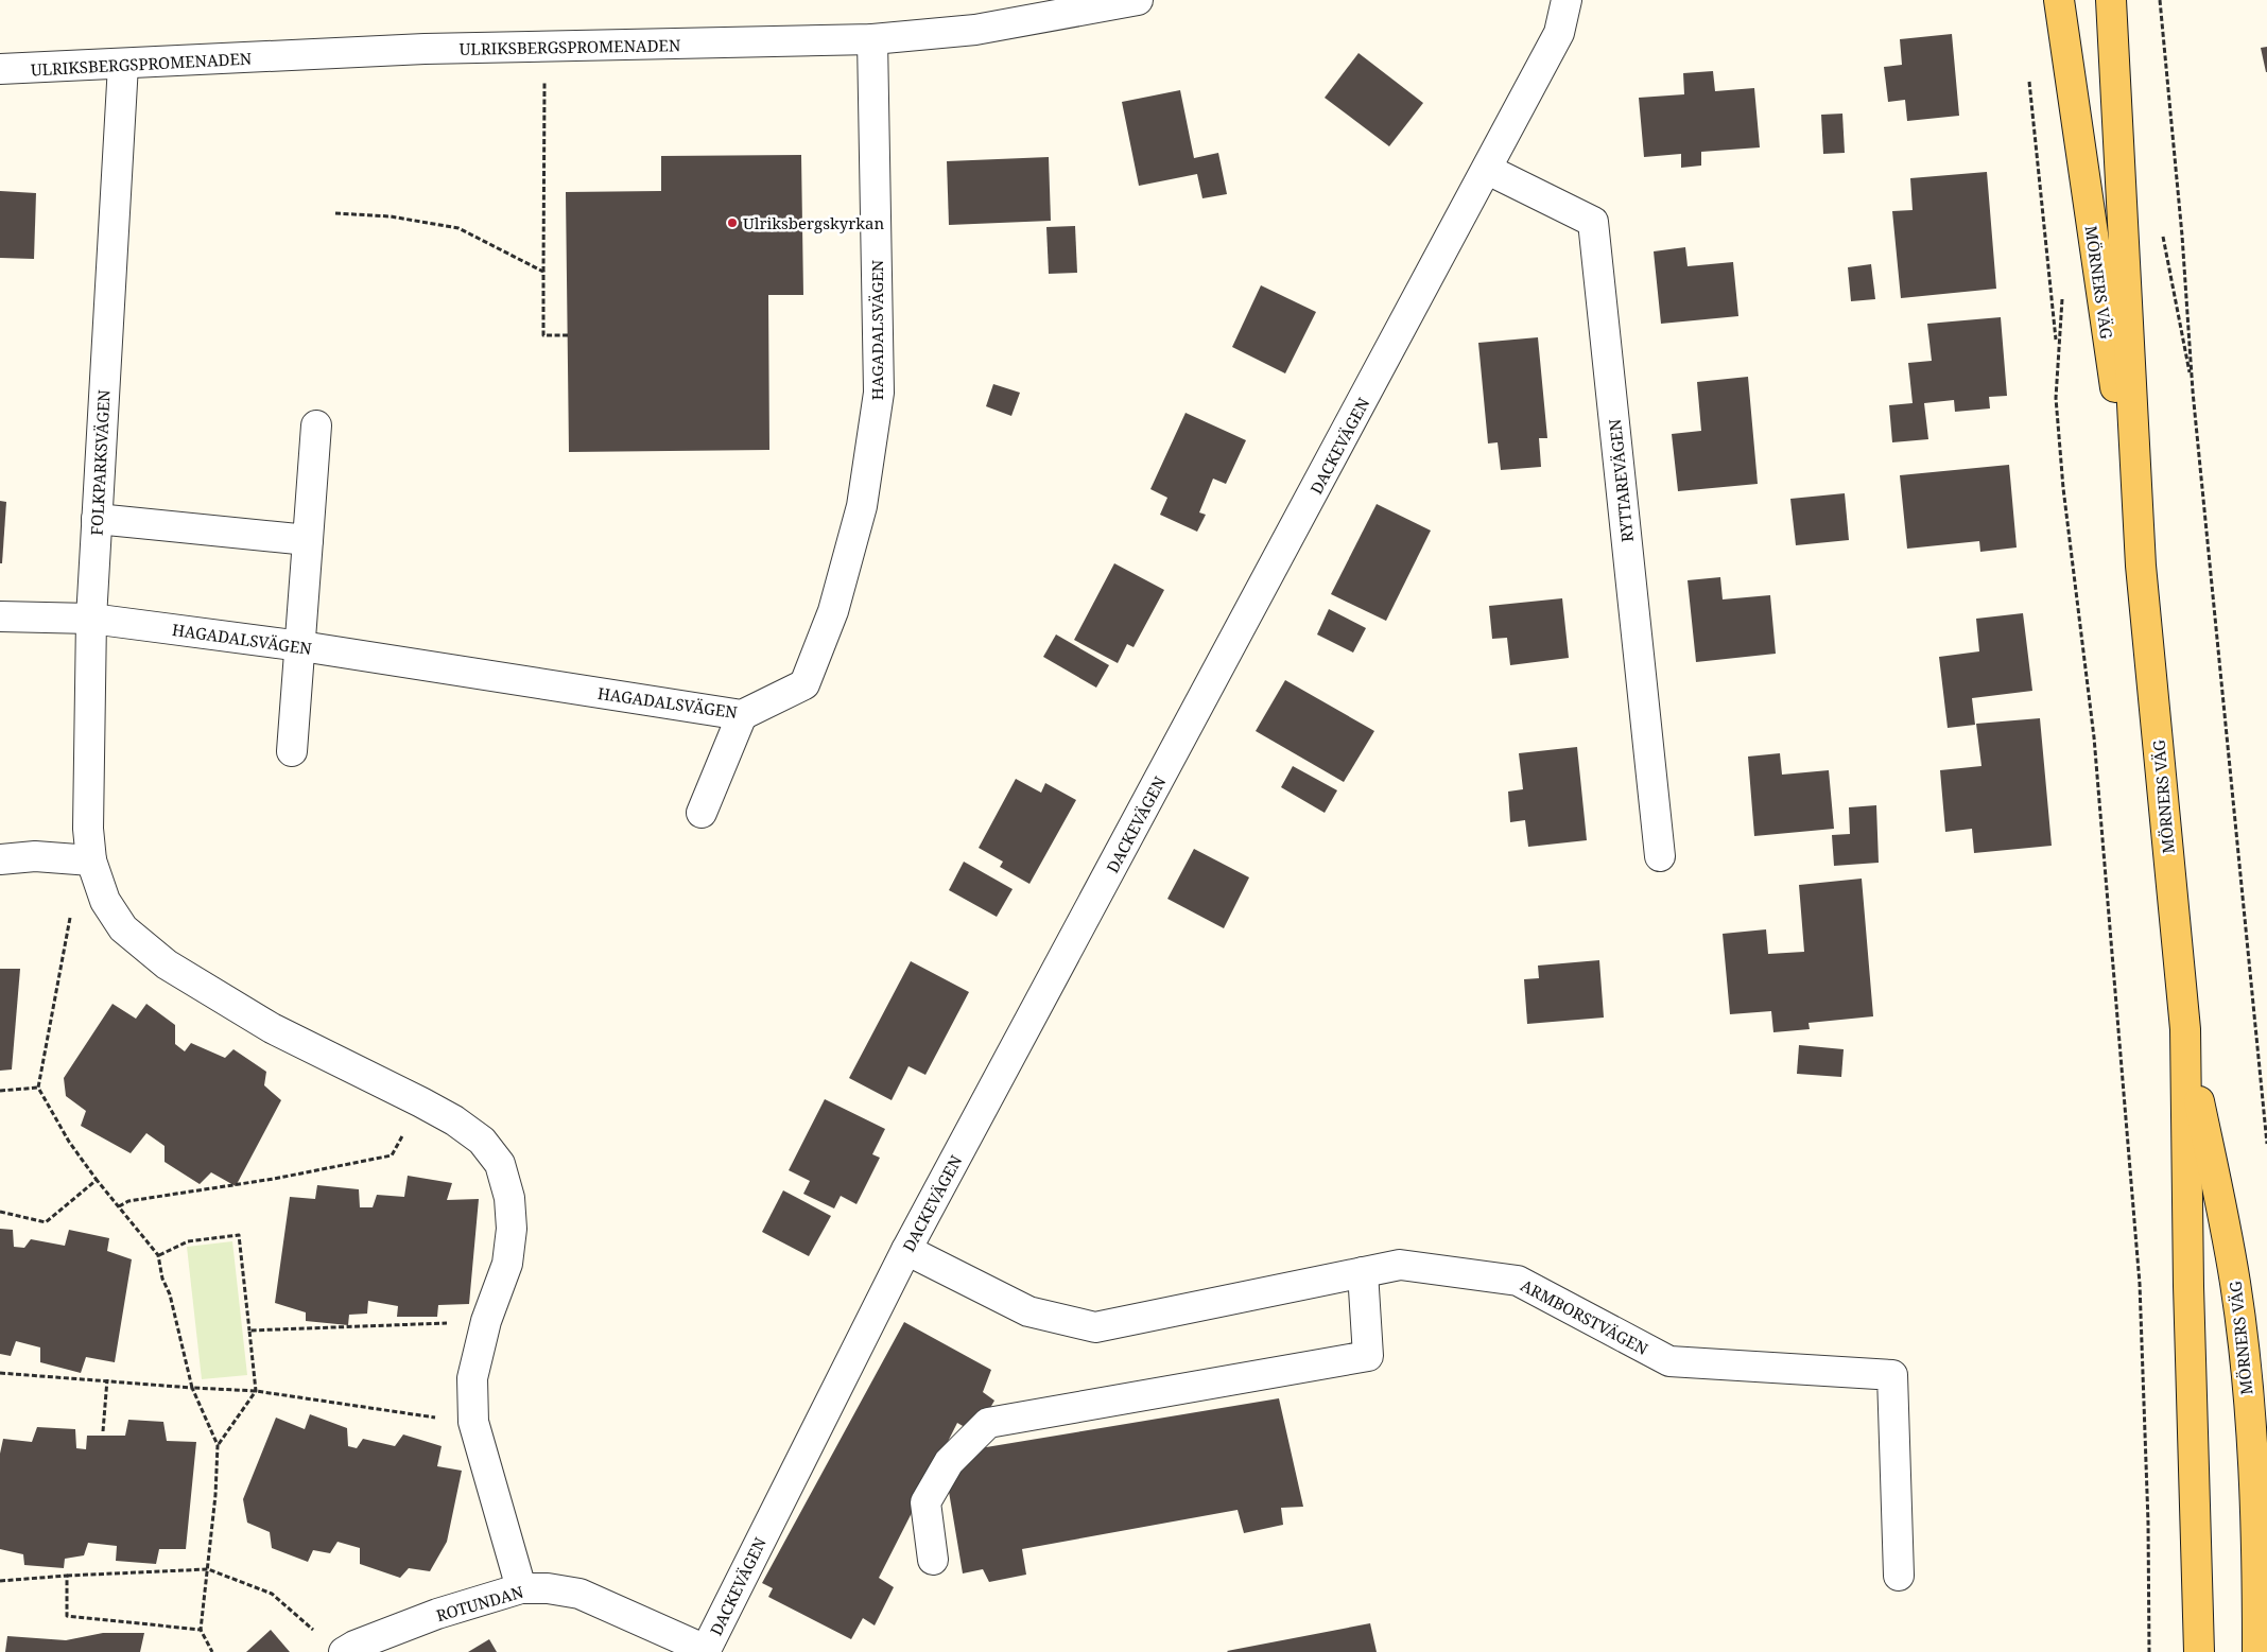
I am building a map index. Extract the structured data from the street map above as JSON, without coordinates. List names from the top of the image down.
{
  "streets": {
    "main road": ["MÖRNERS VÄG"],
    "street": [
      "ULRIKSBERGSPROMENADEN",
      "HAGADALSVÄGEN",
      "DACKEVÄGEN",
      "FOLKPARKSVÄGEN",
      "RYTTAREVÄGEN",
      "ARMBORSTVÄGEN",
      "ROTUNDAN"
    ]
  },
  "crossings": [
    ["ULRIKSBERGSPROMENADEN", "HAGADALSVÄGEN"],
    ["ULRIKSBERGSPROMENADEN", "FOLKPARKSVÄGEN"],
    ["HAGADALSVÄGEN", "FOLKPARKSVÄGEN"],
    ["DACKEVÄGEN", "RYTTAREVÄGEN"],
    ["DACKEVÄGEN", "ARMBORSTVÄGEN"],
    ["DACKEVÄGEN", "ROTUNDAN"],
    ["FOLKPARKSVÄGEN", "ROTUNDAN"]
  ],
  "places": ["Ulriksbergskyrkan"]
}
